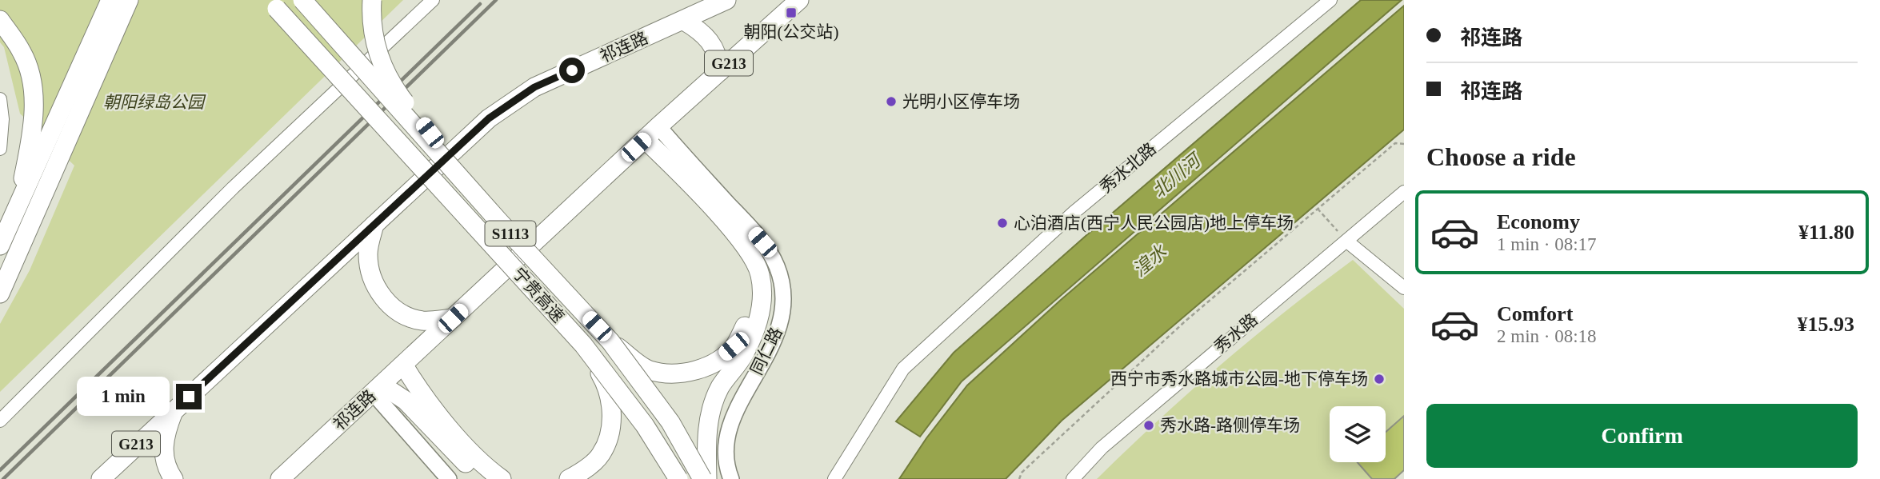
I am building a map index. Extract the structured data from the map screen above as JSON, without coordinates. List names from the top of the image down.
{
  "streets": {
    "highway": [
      "祁连路",
      "G213",
      "S1113",
      "宁贵高速"
    ],
    "main road": ["同仁路"],
    "street": ["秀水北路", "秀水路"]
  },
  "crossings": [
    ["祁连路", "同仁路"]
  ],
  "water": ["北川河", "湟水"],
  "parks": ["朝阳绿岛公园"],
  "places": {
    "transit": ["朝阳(公交站)"],
    "other": [
      "光明小区停车场",
      "心泊酒店(西宁人民公园店)地上停车场",
      "西宁市秀水路城市公园-地下停车场",
      "秀水路-路侧停车场"
    ]
  },
  "page": {
    "banner": ["祁连路", "祁连路"],
    "heading": "Choose a ride",
    "list": [
      {
        "name": "Economy",
        "note": "1 min · 08:17",
        "value": "¥11.80"
      },
      {
        "name": "Comfort",
        "note": "2 min · 08:18",
        "value": "¥15.93"
      }
    ],
    "bubble": "1 min",
    "buttons": "Confirm"
  }
}
